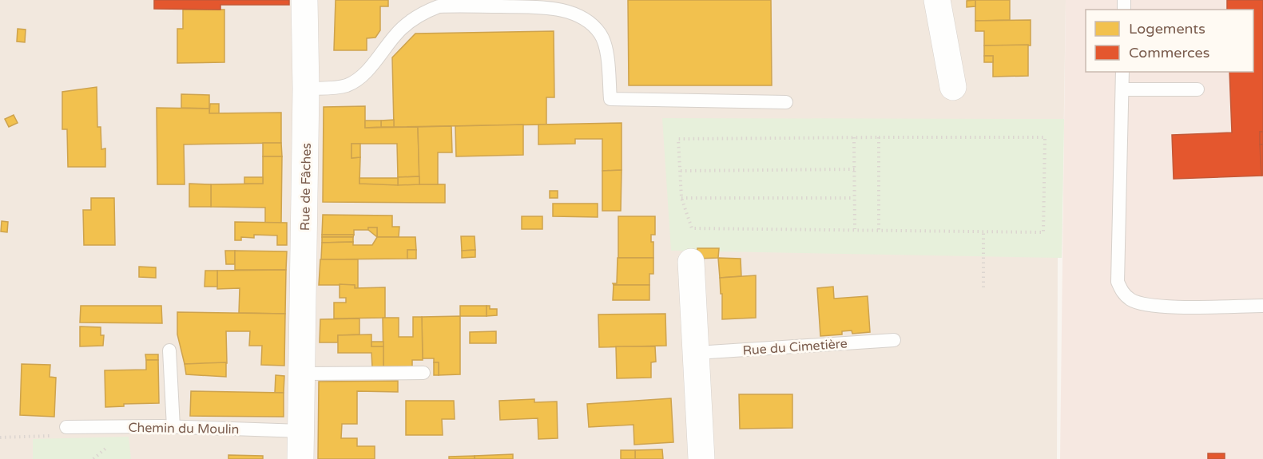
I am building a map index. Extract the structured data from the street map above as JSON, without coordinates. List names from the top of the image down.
{
  "streets": {
    "street": ["Rue de Fâches"],
    "lane": ["Rue du Cimetière", "Chemin du Moulin"]
  },
  "crossings": [
    ["Rue de Fâches", "Chemin du Moulin"]
  ],
  "legend": ["Logements", "Commerces"]
}
